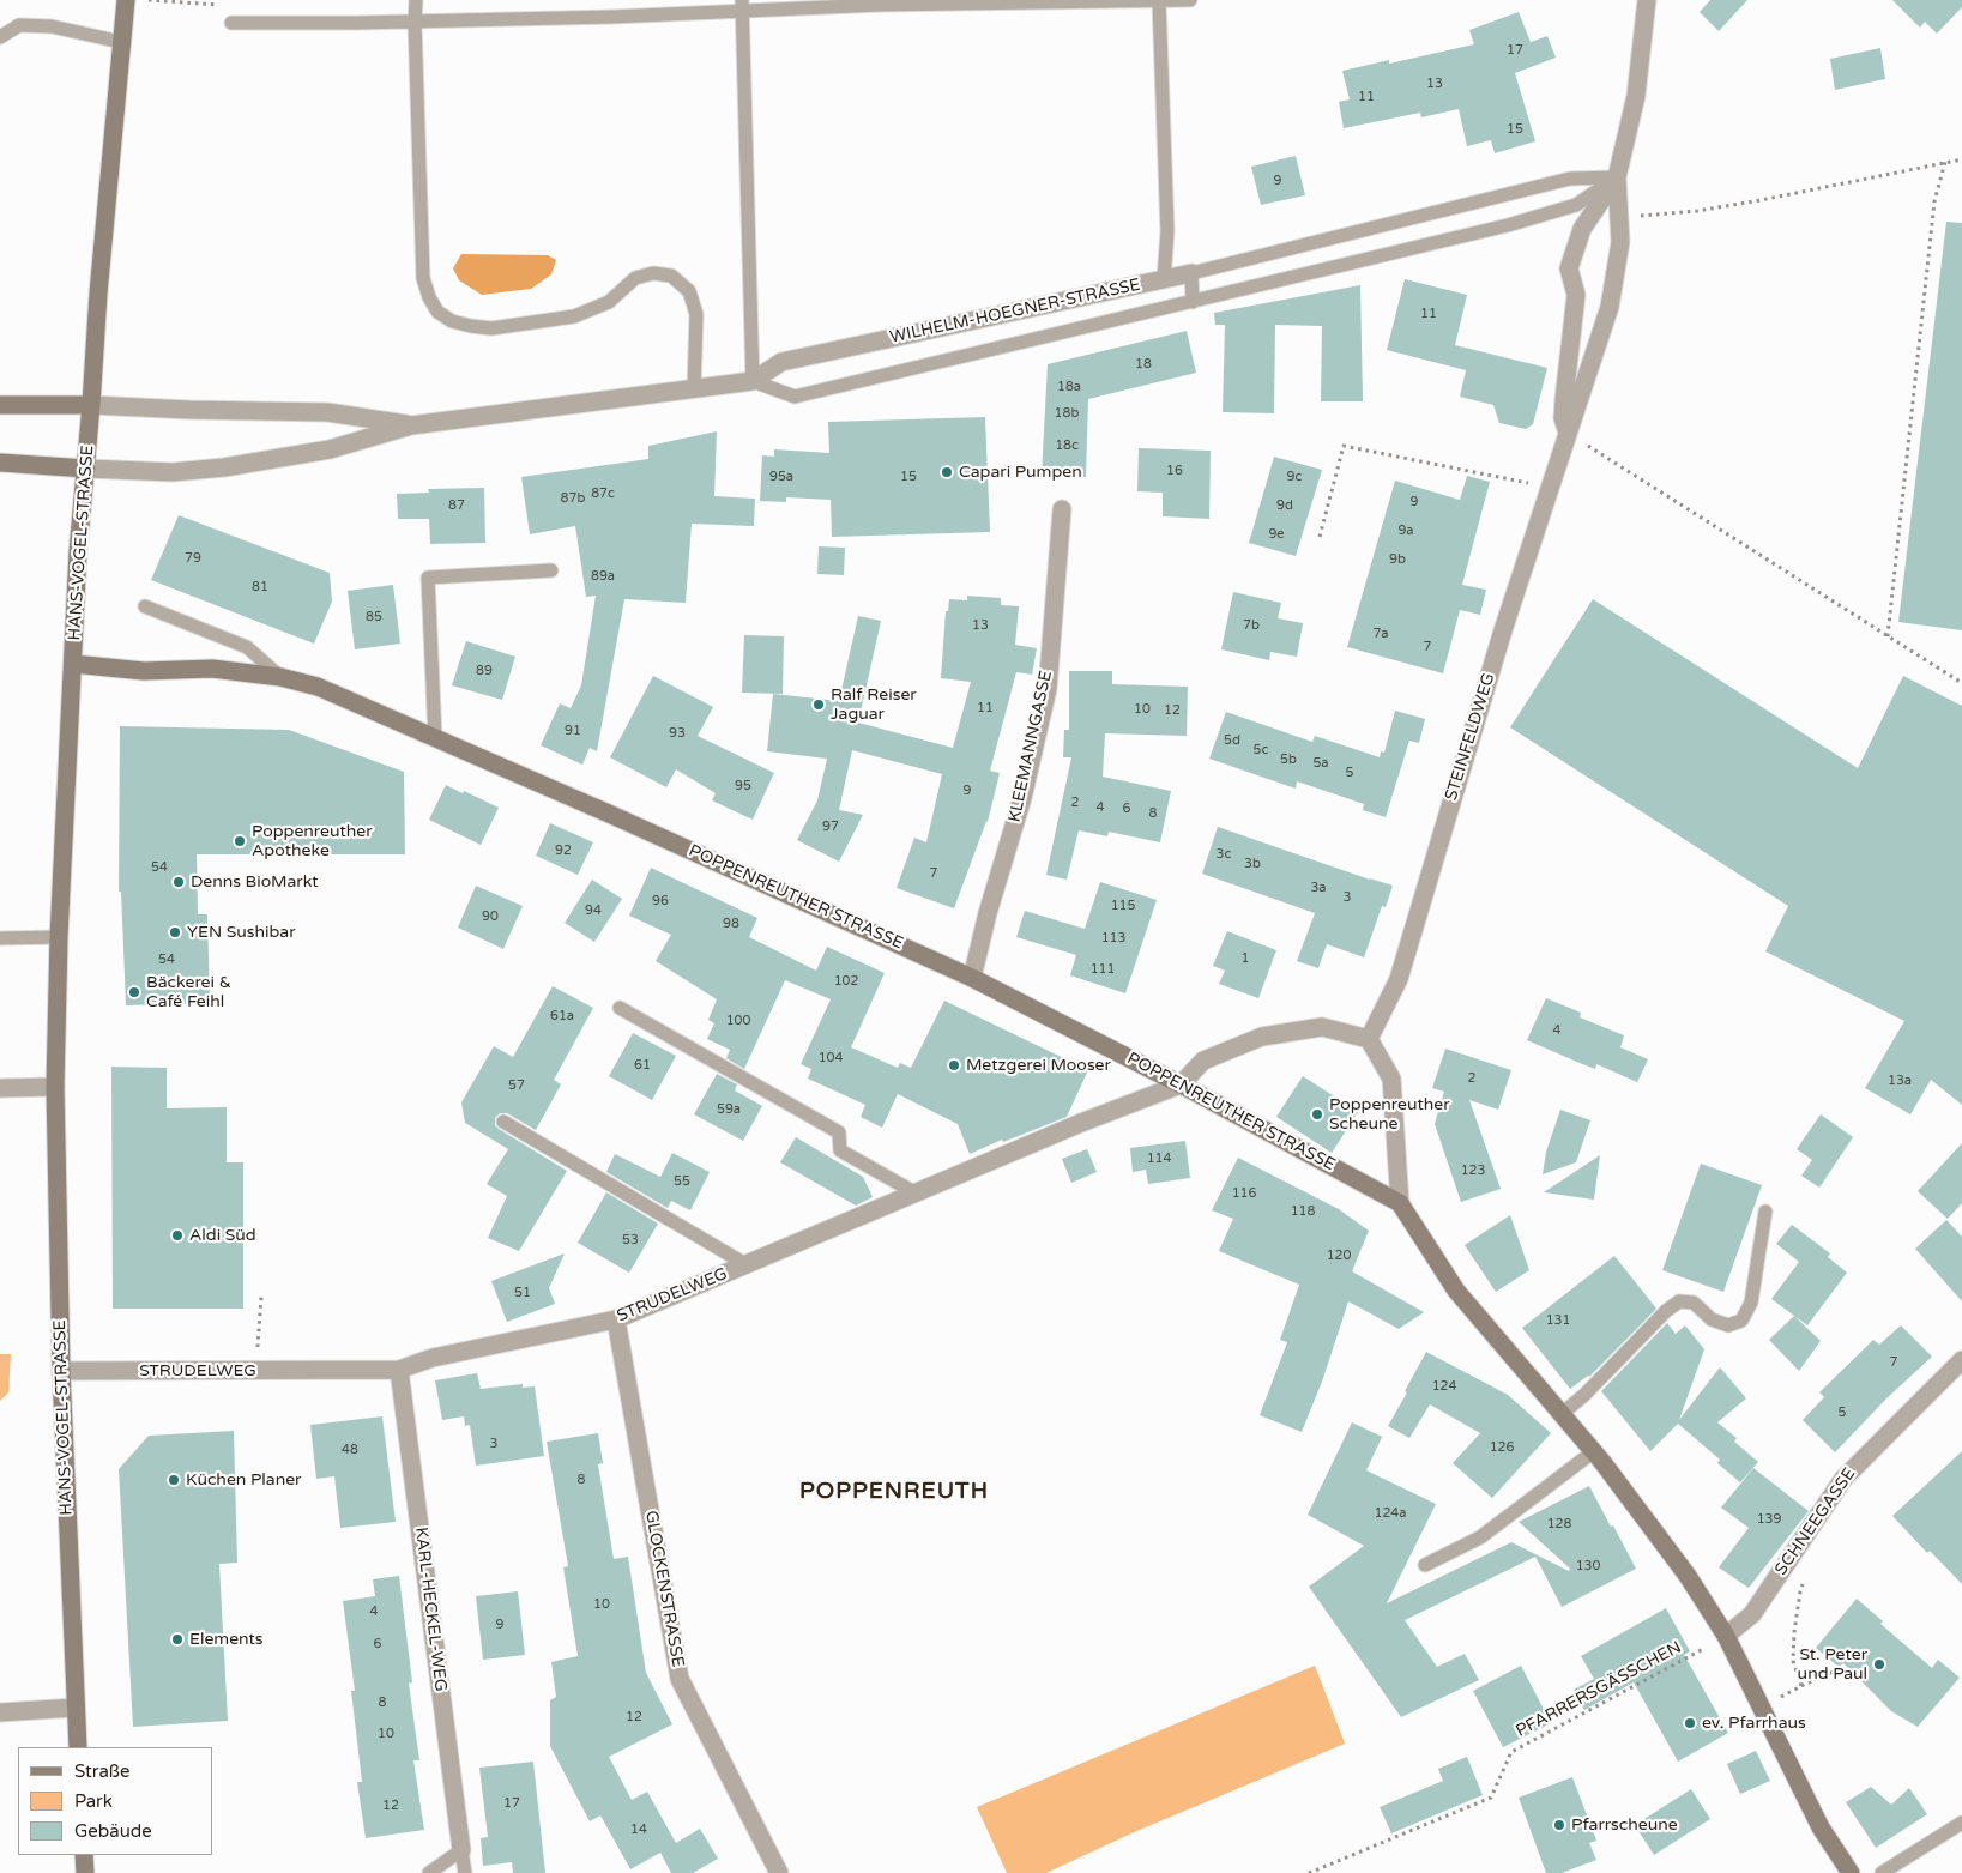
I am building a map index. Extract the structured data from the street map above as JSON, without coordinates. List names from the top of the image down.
{
  "streets": {
    "street": [
      "WILHELM-HOEGNER-STRASSE",
      "HANS-VOGEL-STRASSE",
      "STEINFELDWEG",
      "KLEEMANNGASSE",
      "POPPENREUTHER STRASSE",
      "STRUDELWEG",
      "SCHNEEGASSE",
      "GLOCKENSTRASSE",
      "KARL-HECKEL-WEG"
    ],
    "path": ["PFARRERSGÄSSCHEN"]
  },
  "crossings": [
    ["WILHELM-HOEGNER-STRASSE", "HANS-VOGEL-STRASSE"],
    ["WILHELM-HOEGNER-STRASSE", "STEINFELDWEG"],
    ["HANS-VOGEL-STRASSE", "POPPENREUTHER STRASSE"],
    ["HANS-VOGEL-STRASSE", "STRUDELWEG"],
    ["KLEEMANNGASSE", "POPPENREUTHER STRASSE"],
    ["POPPENREUTHER STRASSE", "STRUDELWEG"],
    ["POPPENREUTHER STRASSE", "SCHNEEGASSE"],
    ["POPPENREUTHER STRASSE", "PFARRERSGÄSSCHEN"],
    ["STRUDELWEG", "GLOCKENSTRASSE"],
    ["STRUDELWEG", "KARL-HECKEL-WEG"],
    ["SCHNEEGASSE", "PFARRERSGÄSSCHEN"]
  ],
  "districts": ["POPPENREUTH"],
  "places": [
    "Capari Pumpen",
    "Ralf Reiser Jaguar",
    "Poppenreuther Apotheke",
    "Denns BioMarkt",
    "YEN Sushibar",
    "Bäckerei & Café Feihl",
    "Metzgerei Mooser",
    "Poppenreuther Scheune",
    "Aldi Süd",
    "Küchen Planer",
    "Elements",
    "St. Peter und Paul",
    "ev. Pfarrhaus",
    "Pfarrscheune"
  ],
  "house_numbers": [
    "17",
    "13",
    "11",
    "15",
    "9",
    "11",
    "18",
    "18a",
    "18b",
    "18c",
    "16",
    "95a",
    "15",
    "9c",
    "87c",
    "87b",
    "9",
    "87",
    "9d",
    "9a",
    "9e",
    "79",
    "9b",
    "89a",
    "81",
    "85",
    "13",
    "7b",
    "7a",
    "7",
    "89",
    "11",
    "10",
    "12",
    "91",
    "93",
    "5d",
    "5c",
    "5b",
    "5a",
    "5",
    "95",
    "9",
    "2",
    "4",
    "6",
    "8",
    "97",
    "92",
    "3c",
    "3b",
    "54",
    "7",
    "3a",
    "3",
    "96",
    "115",
    "94",
    "90",
    "98",
    "113",
    "1",
    "54",
    "111",
    "102",
    "61a",
    "100",
    "4",
    "104",
    "61",
    "2",
    "13a",
    "57",
    "59a",
    "114",
    "123",
    "55",
    "116",
    "118",
    "53",
    "120",
    "51",
    "131",
    "7",
    "124",
    "5",
    "3",
    "126",
    "48",
    "8",
    "124a",
    "139",
    "128",
    "130",
    "10",
    "4",
    "9",
    "6",
    "8",
    "12",
    "10",
    "17",
    "12",
    "14"
  ],
  "legend": ["Straße", "Park", "Gebäude"]
}
